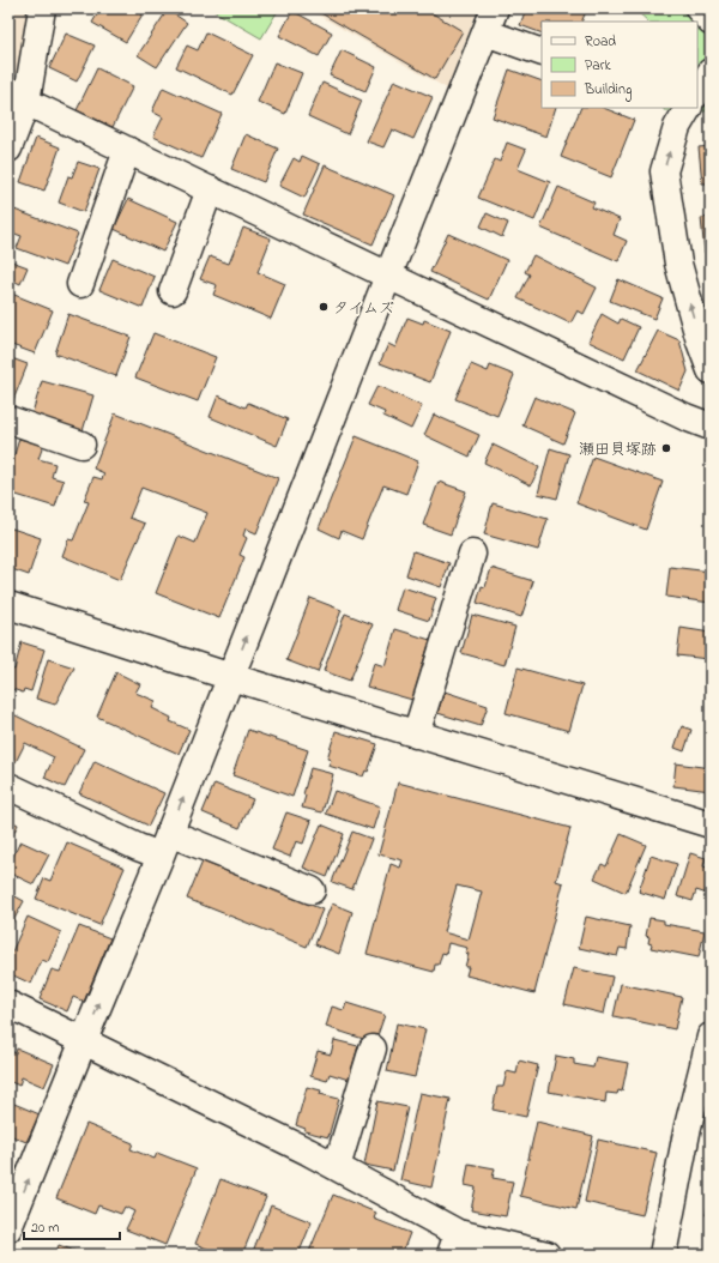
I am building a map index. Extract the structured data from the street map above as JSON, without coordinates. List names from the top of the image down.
{
  "places": ["タイムズ", "瀬田貝塚跡"],
  "legend": ["Road", "Park", "Building"],
  "scale_bar": "20 m"
}
